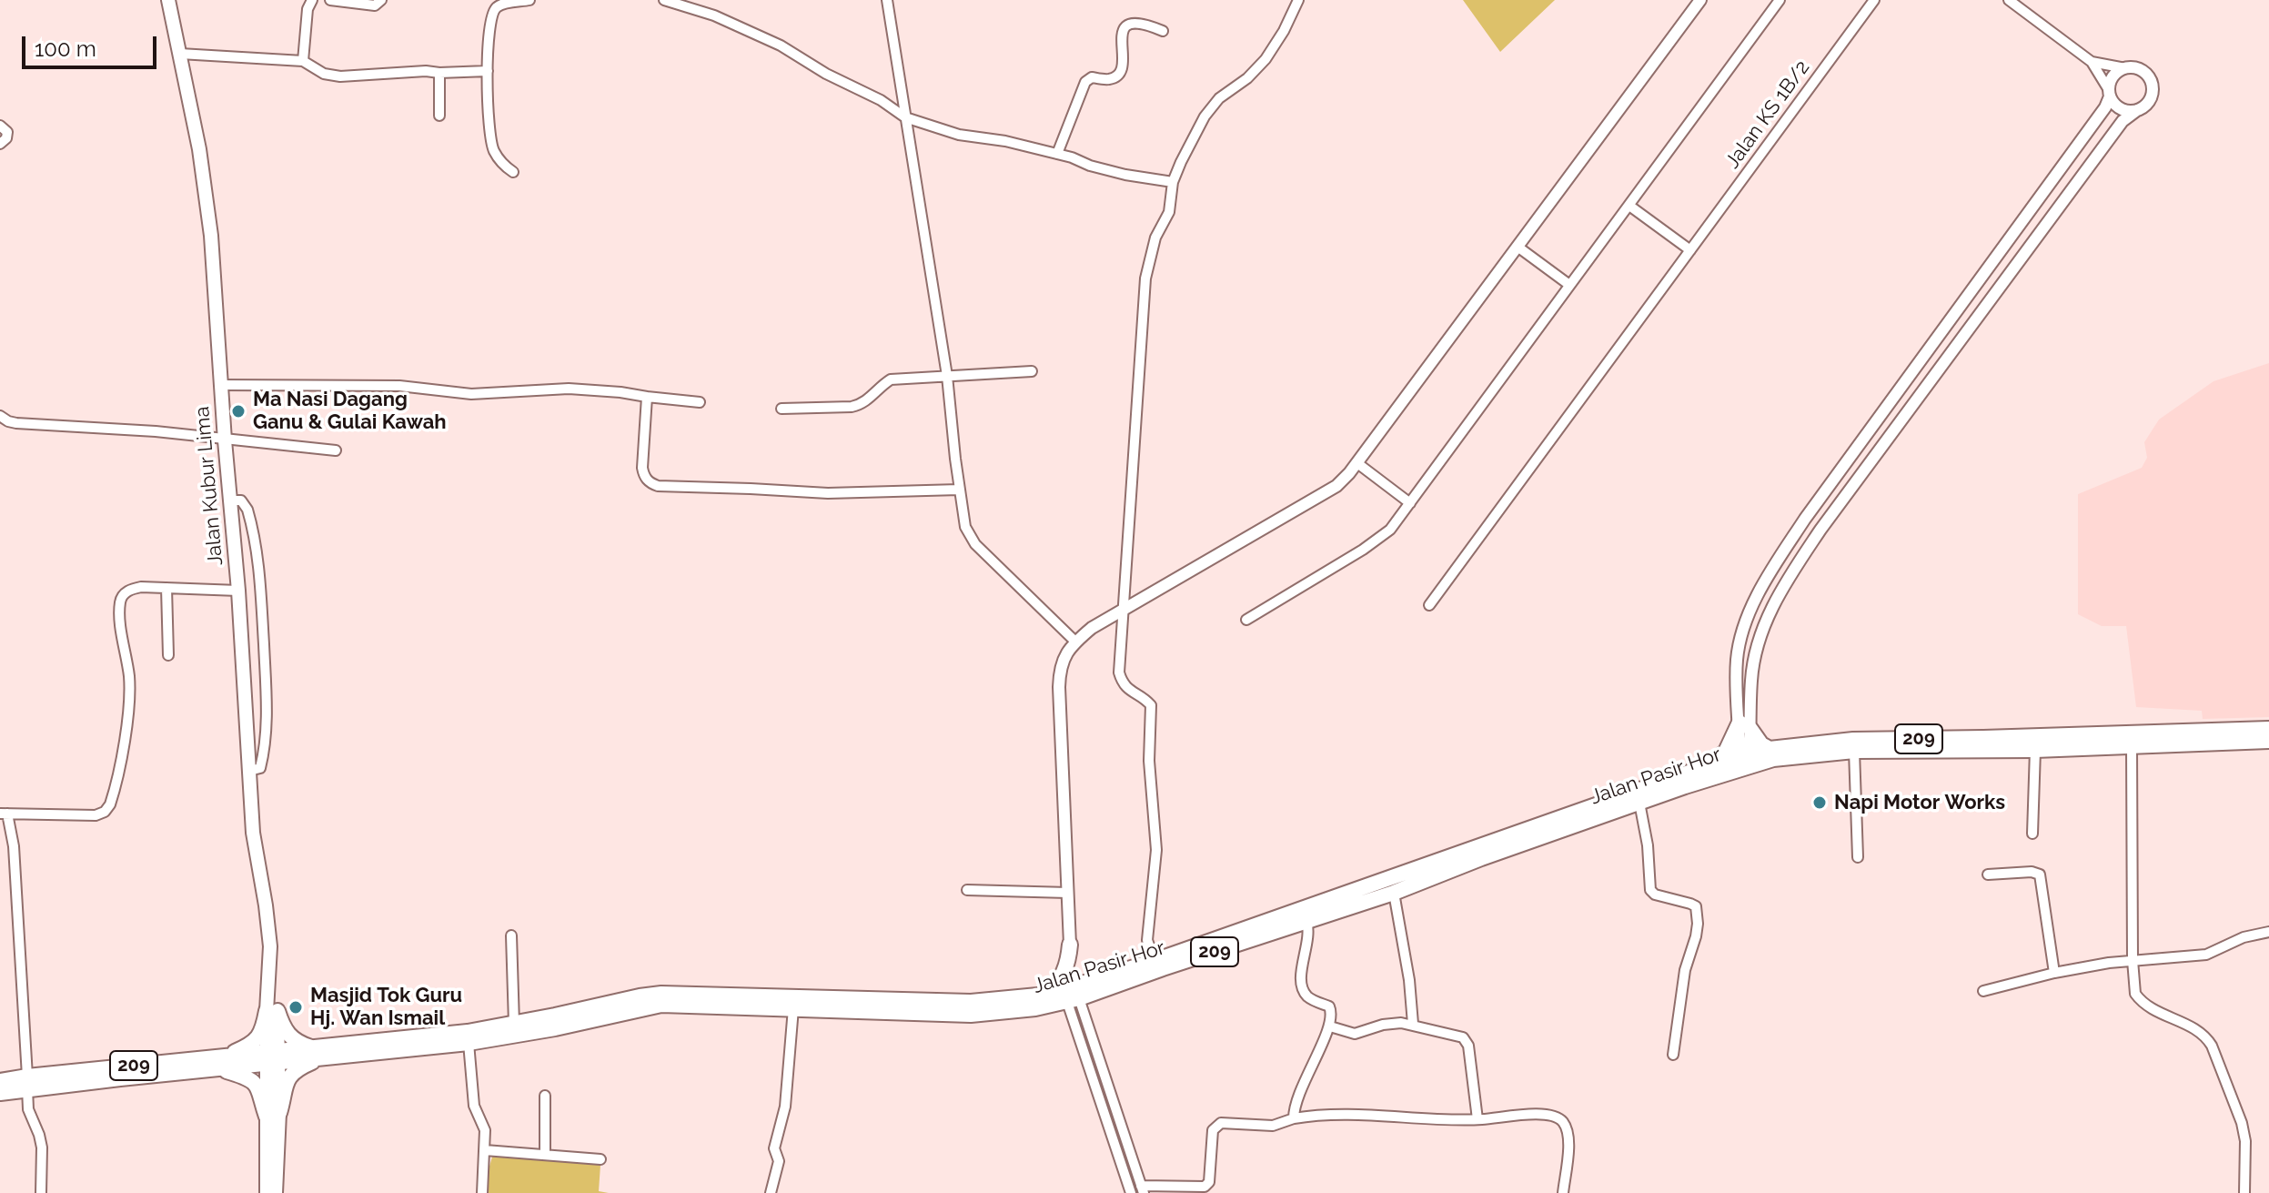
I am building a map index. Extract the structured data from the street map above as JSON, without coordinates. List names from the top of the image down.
{
  "streets": {
    "main road": ["Jalan Kubur Lima", "209", "Jalan Pasir Hor"],
    "street": ["Jalan KS 1B/2"]
  },
  "crossings": [
    ["Jalan Kubur Lima", "Jalan Pasir Hor"]
  ],
  "places": ["Ma Nasi Dagang Ganu & Gulai Kawah", "Napi Motor Works", "Masjid Tok Guru Hj. Wan Ismail"],
  "scale_bar": "100 m"
}
